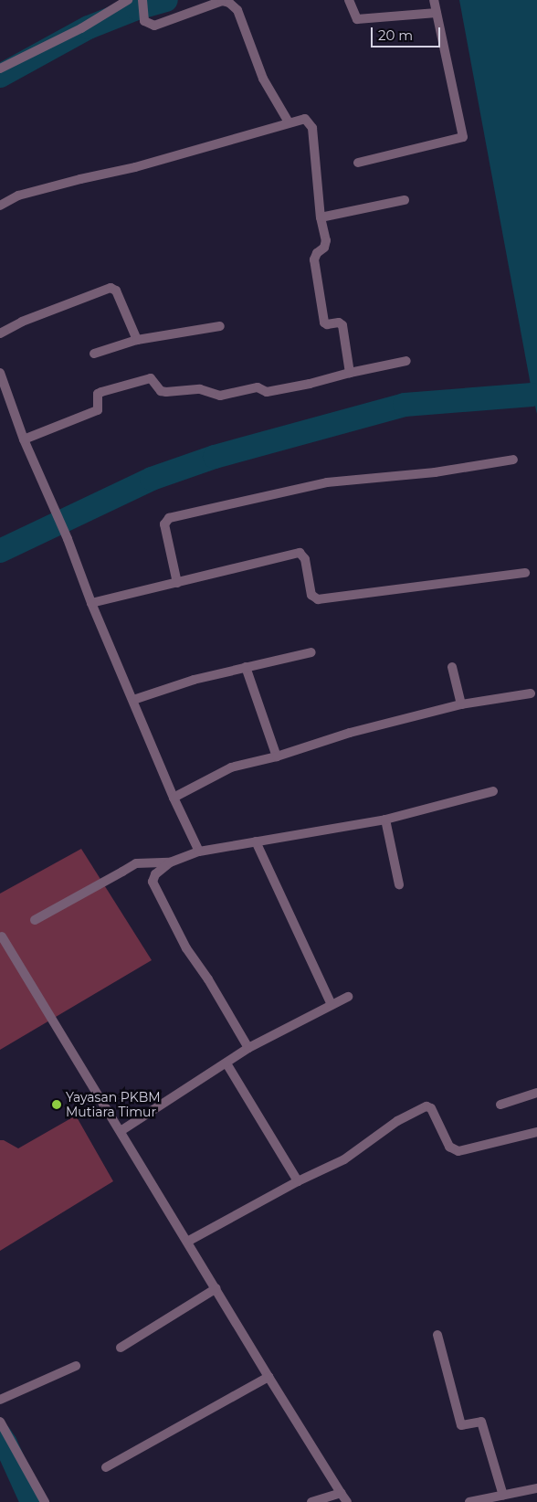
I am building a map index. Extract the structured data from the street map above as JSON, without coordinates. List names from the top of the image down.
{
  "places": ["Yayasan PKBM Mutiara Timur"],
  "scale_bar": "20 m"
}
